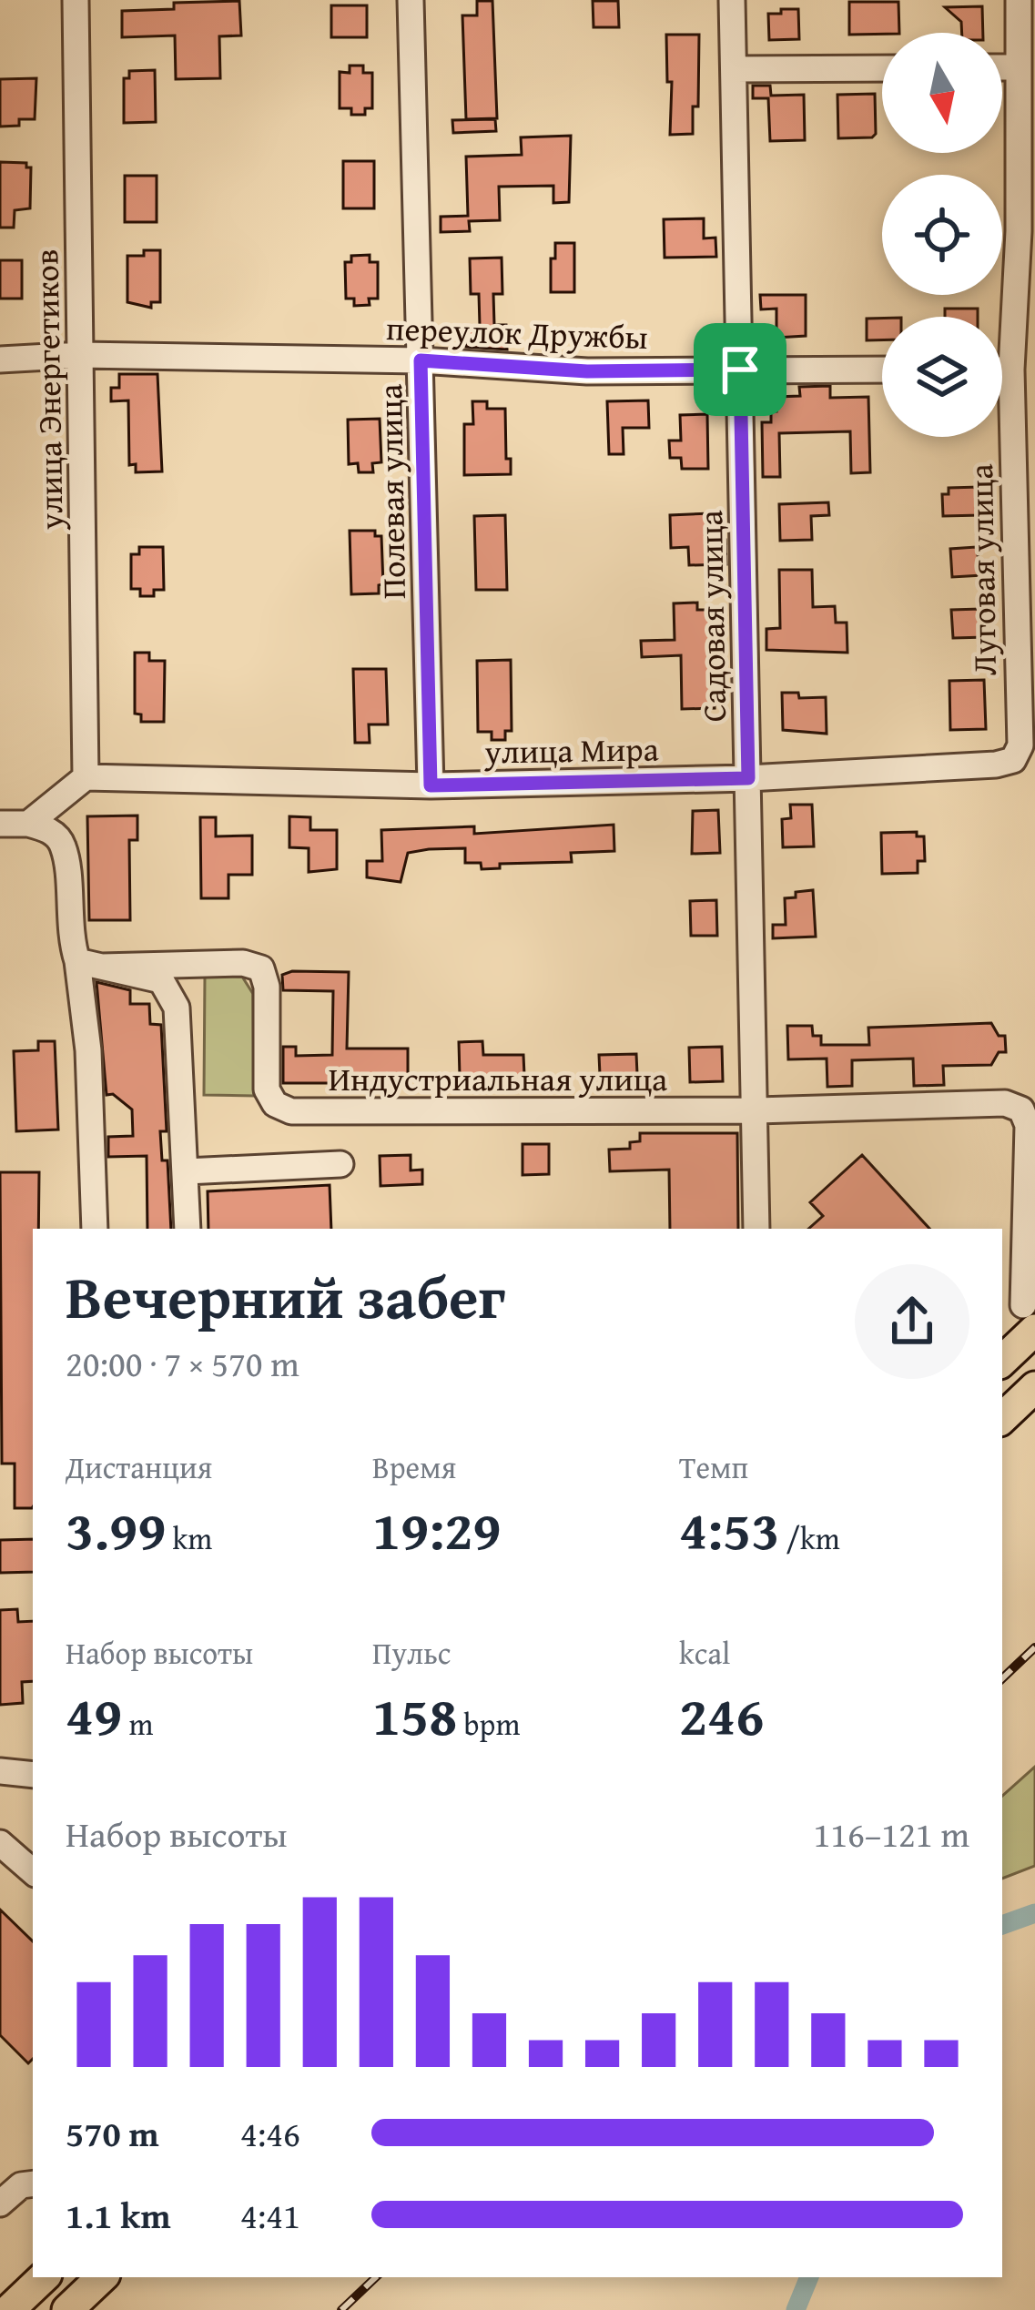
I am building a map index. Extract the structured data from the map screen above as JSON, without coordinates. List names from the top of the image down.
{
  "streets": {
    "street": [
      "переулок Дружбы",
      "улица Энергетиков",
      "Полевая улица",
      "Луговая улица",
      "Садовая улица",
      "улица Мира",
      "Индустриальная улица"
    ]
  },
  "crossings": [
    ["переулок Дружбы", "улица Энергетиков"],
    ["переулок Дружбы", "Полевая улица"],
    ["переулок Дружбы", "Садовая улица"],
    ["улица Энергетиков", "улица Мира"],
    ["Полевая улица", "улица Мира"],
    ["Луговая улица", "улица Мира"],
    ["Садовая улица", "улица Мира"],
    ["Садовая улица", "Индустриальная улица"]
  ],
  "north": "bottom",
  "page": {
    "heading": ["Вечерний забег", "20:00 · 7 × 570 m"],
    "stats": [
      ["Дистанция", "3.99 km"],
      ["Время", "19:29"],
      ["Темп", "4:53 /km"],
      ["Набор высоты", "49 m"],
      ["Пульс", "158 bpm"],
      ["kcal", "246"]
    ],
    "chart": ["Набор высоты", "116–121 m"],
    "list": [
      {
        "name": "570 m",
        "note": "4:46"
      },
      {
        "name": "1.1 km",
        "note": "4:41"
      }
    ]
  }
}
